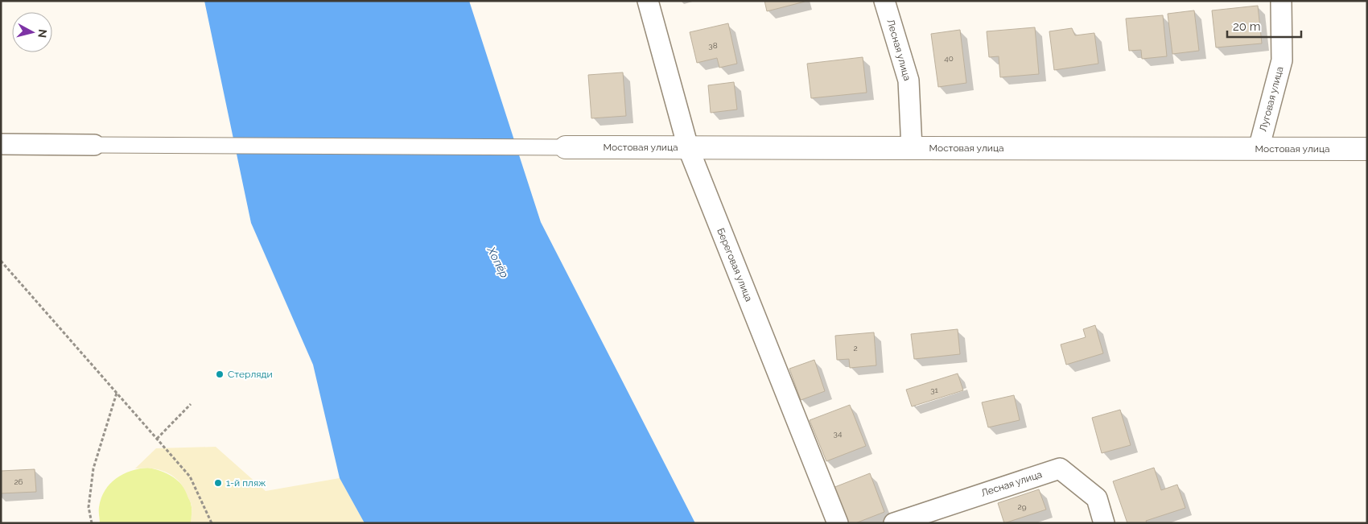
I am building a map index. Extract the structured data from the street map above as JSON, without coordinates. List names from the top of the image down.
{
  "streets": {
    "street": [
      "Лесная улица",
      "Луговая улица",
      "Мостовая улица",
      "Береговая улица"
    ]
  },
  "crossings": [
    ["Лесная улица", "Мостовая улица"],
    ["Луговая улица", "Мостовая улица"],
    ["Мостовая улица", "Береговая улица"]
  ],
  "water": ["Хопёр"],
  "places": ["Стерляди", "1-й пляж"],
  "house_numbers": [
    "38",
    "40",
    "2",
    "31",
    "34",
    "26",
    "29"
  ],
  "scale_bar": "20 m",
  "north": "right"
}
